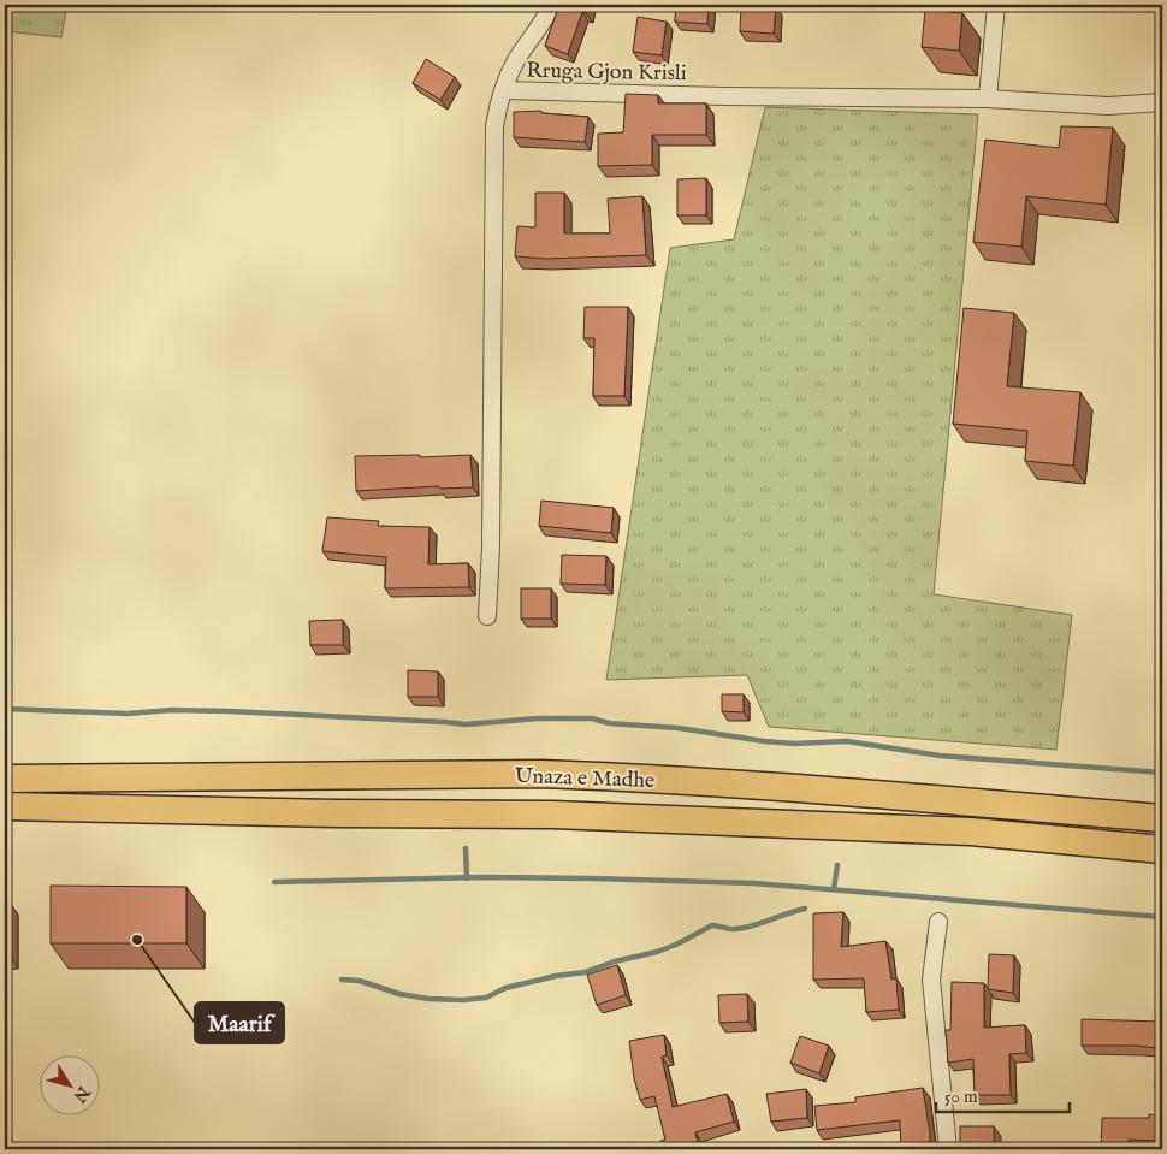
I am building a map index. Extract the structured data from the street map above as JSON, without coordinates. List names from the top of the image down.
{
  "streets": {
    "highway": ["Unaza e Madhe"],
    "street": ["Rruga Gjon Krisli"]
  },
  "places": ["Maarif"],
  "scale_bar": "50 m",
  "north": "bottom right"
}
